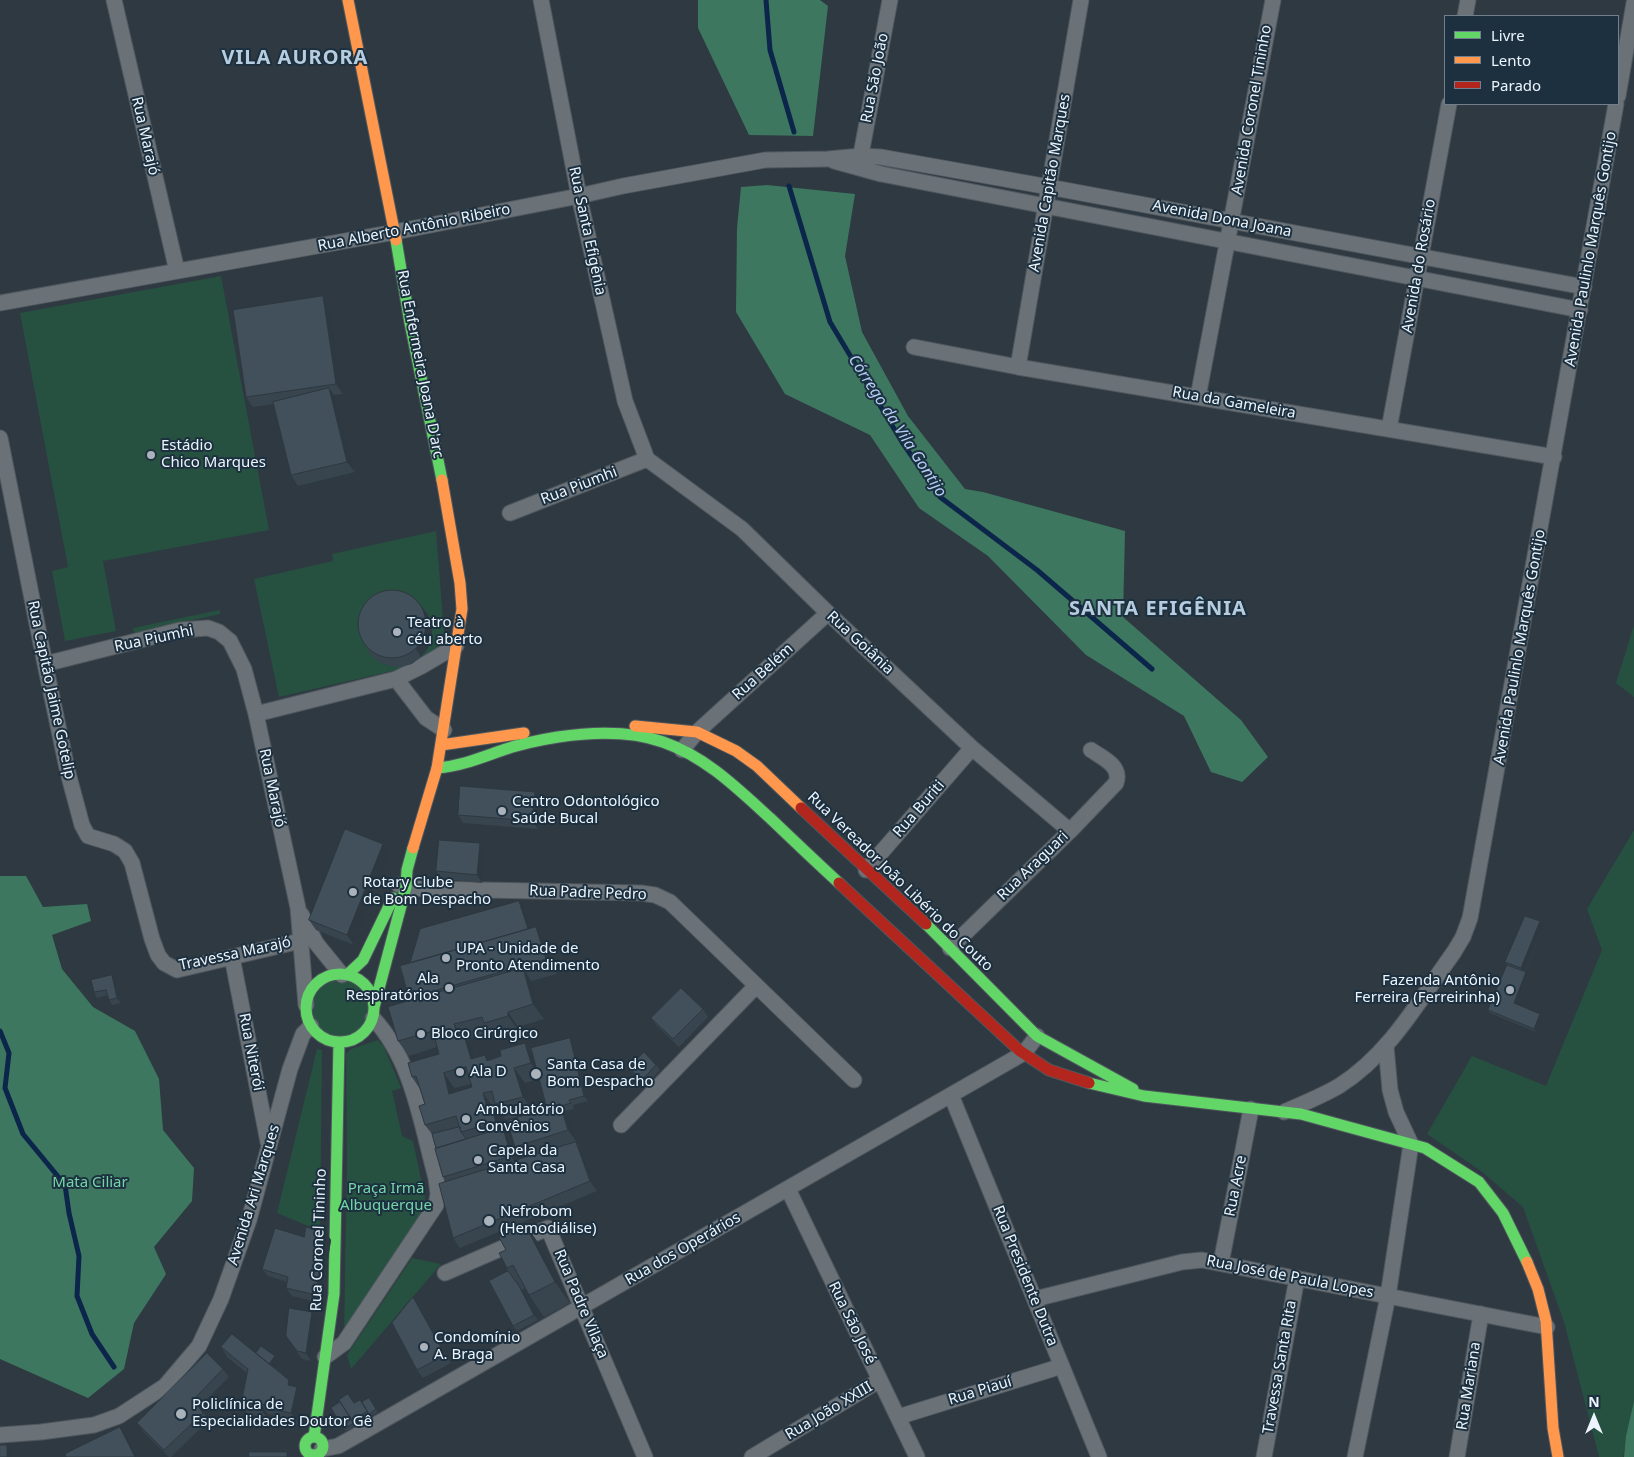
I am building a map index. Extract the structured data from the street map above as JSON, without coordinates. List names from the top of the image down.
{
  "streets": {
    "main road": ["Rua Enfermeira Joana D'arc", "Rua Vereador João Libério do Couto", "Rua Coronel Tininho"],
    "street": [
      "Rua São João",
      "Avenida Coronel Tininho",
      "Rua Marajó",
      "Avenida Capitão Marques",
      "Avenida Dona Joana",
      "Rua Alberto Antônio Ribeiro",
      "Rua Santa Efigênia",
      "Avenida Paulinlo Marquês Gontijo",
      "Avenida do Rosário",
      "Rua da Gameleira",
      "Rua Piumhi",
      "Rua Goiânia",
      "Rua Belém",
      "Rua Capitão Jaime Gotelip",
      "Rua Buriti",
      "Rua Araguari",
      "Rua Padre Pedro",
      "Travessa Marajó",
      "Rua Niterói",
      "Rua Acre",
      "Avenida Ari Marques",
      "Rua dos Operários",
      "Rua Presidente Dutra",
      "Rua José de Paula Lopes",
      "Rua Padre Vilaça",
      "Rua São José",
      "Travessa Santa Rita",
      "Rua Mariana",
      "Rua Piauí",
      "Rua João XXIII"
    ]
  },
  "crossings": [
    ["Rua São João", "Avenida Dona Joana"],
    ["Rua São João", "Rua Alberto Antônio Ribeiro"],
    ["Avenida Coronel Tininho", "Avenida Dona Joana"],
    ["Avenida Coronel Tininho", "Rua da Gameleira"],
    ["Rua Marajó", "Rua Alberto Antônio Ribeiro"],
    ["Rua Marajó", "Rua Enfermeira Joana D'arc"],
    ["Rua Marajó", "Rua Piumhi"],
    ["Rua Marajó", "Travessa Marajó"],
    ["Rua Marajó", "Avenida Ari Marques"],
    ["Rua Marajó", "Rua Coronel Tininho"],
    ["Avenida Capitão Marques", "Avenida Dona Joana"],
    ["Avenida Capitão Marques", "Rua da Gameleira"],
    ["Avenida Dona Joana", "Rua Alberto Antônio Ribeiro"],
    ["Avenida Dona Joana", "Avenida Paulinlo Marquês Gontijo"],
    ["Avenida Dona Joana", "Avenida do Rosário"],
    ["Rua Alberto Antônio Ribeiro", "Rua Santa Efigênia"],
    ["Rua Alberto Antônio Ribeiro", "Rua Enfermeira Joana D'arc"],
    ["Rua Santa Efigênia", "Rua Piumhi"],
    ["Rua Santa Efigênia", "Rua Goiânia"],
    ["Avenida Paulinlo Marquês Gontijo", "Rua da Gameleira"],
    ["Avenida Paulinlo Marquês Gontijo", "Rua Vereador João Libério do Couto"],
    ["Avenida do Rosário", "Rua da Gameleira"],
    ["Rua Enfermeira Joana D'arc", "Rua Padre Pedro"],
    ["Rua Enfermeira Joana D'arc", "Avenida Ari Marques"],
    ["Rua Enfermeira Joana D'arc", "Rua Coronel Tininho"],
    ["Rua Piumhi", "Rua Goiânia"],
    ["Rua Piumhi", "Rua Capitão Jaime Gotelip"],
    ["Rua Goiânia", "Rua Belém"],
    ["Rua Goiânia", "Rua Buriti"],
    ["Rua Goiânia", "Rua Araguari"],
    ["Rua Belém", "Rua Vereador João Libério do Couto"],
    ["Rua Capitão Jaime Gotelip", "Travessa Marajó"],
    ["Rua Buriti", "Rua Vereador João Libério do Couto"],
    ["Rua Araguari", "Rua Vereador João Libério do Couto"],
    ["Rua Vereador João Libério do Couto", "Rua Acre"],
    ["Rua Vereador João Libério do Couto", "Rua dos Operários"],
    ["Rua Vereador João Libério do Couto", "Rua José de Paula Lopes"],
    ["Travessa Marajó", "Rua Niterói"],
    ["Rua Niterói", "Avenida Ari Marques"],
    ["Rua Acre", "Rua José de Paula Lopes"],
    ["Avenida Ari Marques", "Rua Coronel Tininho"],
    ["Rua Coronel Tininho", "Rua dos Operários"],
    ["Rua dos Operários", "Rua Presidente Dutra"],
    ["Rua dos Operários", "Rua Padre Vilaça"],
    ["Rua dos Operários", "Rua São José"],
    ["Rua Presidente Dutra", "Rua José de Paula Lopes"],
    ["Rua Presidente Dutra", "Rua Piauí"],
    ["Rua José de Paula Lopes", "Travessa Santa Rita"],
    ["Rua José de Paula Lopes", "Rua Mariana"],
    ["Rua São José", "Rua Piauí"],
    ["Rua São José", "Rua João XXIII"]
  ],
  "districts": ["VILA AURORA", "SANTA EFIGÊNIA"],
  "water": ["Córrego da Vila Gontijo"],
  "parks": ["Mata Ciliar", "Praça Irmã Albuquerque"],
  "places": [
    "Estádio Chico Marques",
    "Teatro à céu aberto",
    "Centro Odontológico Saúde Bucal",
    "Rotary Clube de Bom Despacho",
    "UPA - Unidade de Pronto Atendimento",
    "Ala Respiratórios",
    "Fazenda Antônio Ferreira (Ferreirinha)",
    "Bloco Cirúrgico",
    "Ala D",
    "Santa Casa de Bom Despacho",
    "Ambulatório Convênios",
    "Capela da Santa Casa",
    "Nefrobom (Hemodiálise)",
    "Condomínio A. Braga",
    "Policlínica de Especialidades Doutor Gê"
  ],
  "legend": ["Livre", "Lento", "Parado"],
  "north": "top"
}
